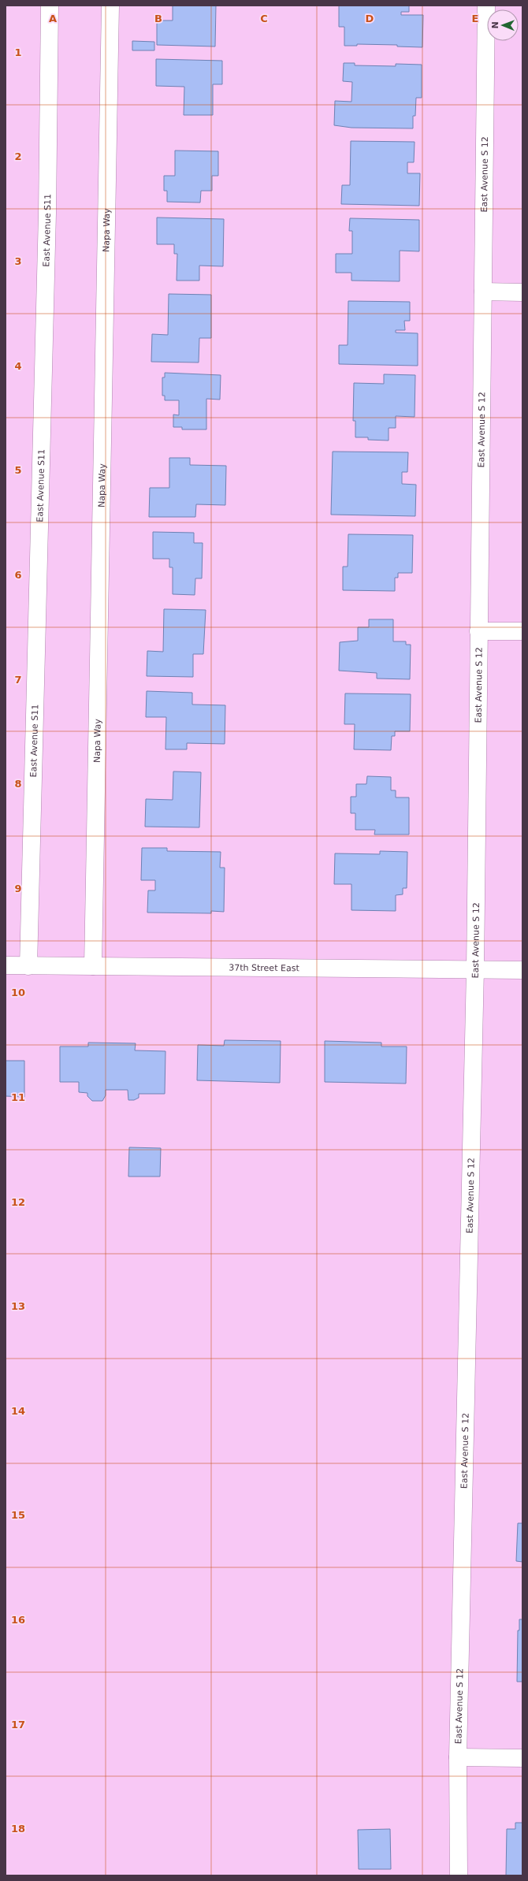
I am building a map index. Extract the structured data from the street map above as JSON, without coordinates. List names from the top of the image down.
{
  "streets": {
    "street": [
      "East Avenue S 12",
      "East Avenue S11",
      "Napa Way",
      "37th Street East"
    ]
  },
  "crossings": [
    ["East Avenue S 12", "37th Street East"],
    ["East Avenue S11", "37th Street East"],
    ["Napa Way", "37th Street East"]
  ],
  "north": "left",
  "grid": {
    "columns": [
      "A",
      "B",
      "C",
      "D",
      "E"
    ],
    "rows": [
      "1",
      "2",
      "3",
      "4",
      "5",
      "6",
      "7",
      "8",
      "9",
      "10",
      "11",
      "12",
      "13",
      "14",
      "15",
      "16",
      "17",
      "18"
    ]
  }
}
